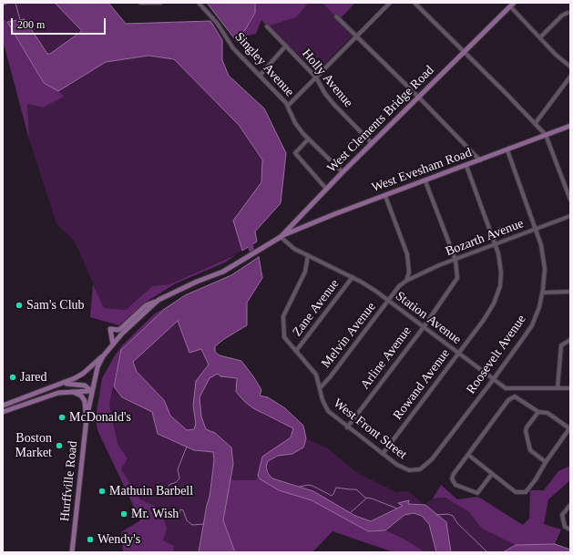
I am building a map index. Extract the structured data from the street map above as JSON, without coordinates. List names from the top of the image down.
{
  "streets": {
    "main road": ["West Clements Bridge Road", "West Evesham Road", "Hurffville Road"],
    "street": [
      "Singley Avenue",
      "Holly Avenue",
      "Bozarth Avenue",
      "Zane Avenue",
      "Station Avenue",
      "Melvin Avenue",
      "Roosevelt Avenue",
      "Arline Avenue",
      "Rowand Avenue",
      "West Front Street"
    ]
  },
  "crossings": [
    ["Singley Avenue", "West Clements Bridge Road"],
    ["Holly Avenue", "West Clements Bridge Road"],
    ["West Clements Bridge Road", "West Evesham Road"],
    ["West Clements Bridge Road", "Station Avenue"],
    ["West Evesham Road", "Station Avenue"],
    ["West Evesham Road", "Roosevelt Avenue"],
    ["West Evesham Road", "Arline Avenue"],
    ["West Evesham Road", "Rowand Avenue"],
    ["Bozarth Avenue", "Melvin Avenue"],
    ["Bozarth Avenue", "Roosevelt Avenue"],
    ["Bozarth Avenue", "Arline Avenue"],
    ["Bozarth Avenue", "Rowand Avenue"],
    ["Zane Avenue", "Station Avenue"],
    ["Zane Avenue", "West Front Street"],
    ["Station Avenue", "Melvin Avenue"],
    ["Station Avenue", "Roosevelt Avenue"],
    ["Station Avenue", "Arline Avenue"],
    ["Station Avenue", "Rowand Avenue"],
    ["Station Avenue", "West Front Street"],
    ["Melvin Avenue", "West Front Street"],
    ["Roosevelt Avenue", "West Front Street"],
    ["Arline Avenue", "West Front Street"],
    ["Rowand Avenue", "West Front Street"]
  ],
  "places": [
    "Sam's Club",
    "Jared",
    "McDonald's",
    "Boston Market",
    "Mathuin Barbell",
    "Mr. Wish",
    "Wendy's"
  ],
  "scale_bar": "200 m"
}
